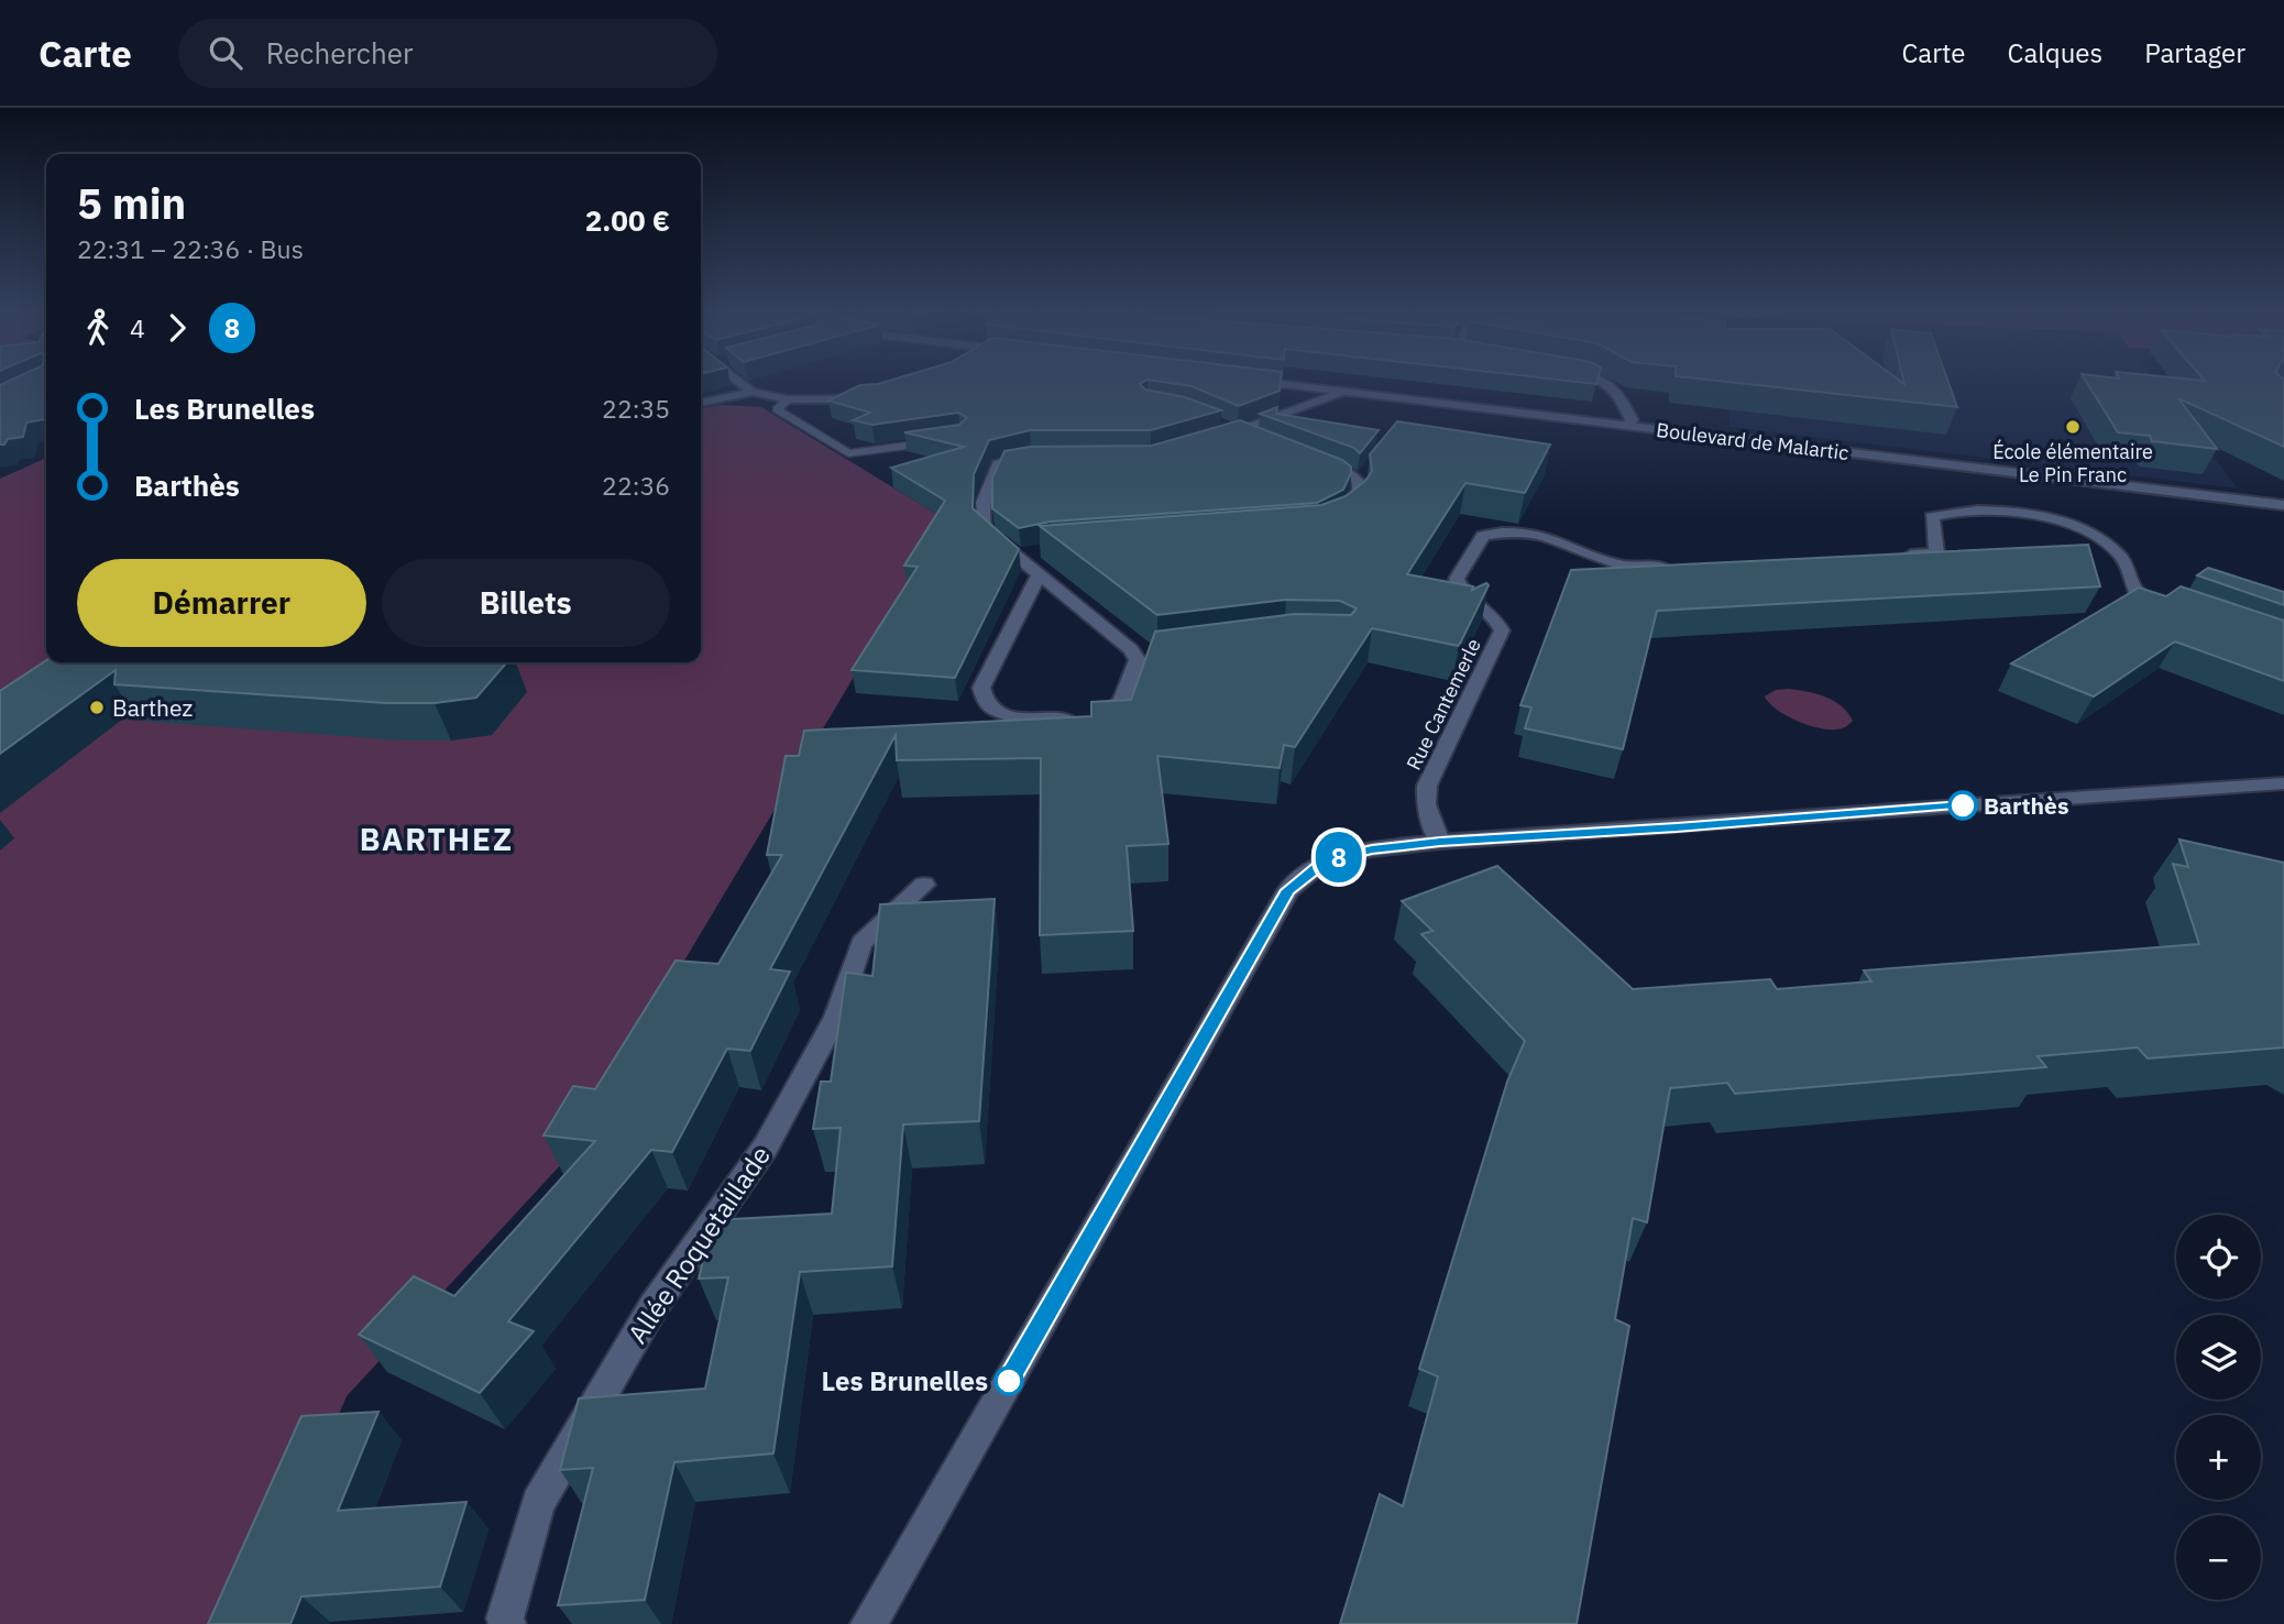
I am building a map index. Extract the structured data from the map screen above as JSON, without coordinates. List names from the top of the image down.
{
  "streets": {
    "street": ["Boulevard de Malartic", "Rue Cantemerle", "Allée Roquetaillade"]
  },
  "districts": ["BARTHEZ"],
  "places": [
    "École élémentaire Le Pin Franc",
    "Barthez",
    "Barthès",
    "Les Brunelles"
  ],
  "lines": ["bus line 8"],
  "page": {
    "header": "Carte",
    "search": "Rechercher",
    "nav": ["Carte", "Calques", "Partager"],
    "on_map": "8",
    "heading": ["5 min", "22:31 – 22:36 · Bus", "2.00 €"],
    "legs": ["4", "8"],
    "list": [
      {
        "name": "Les Brunelles",
        "value": "22:35"
      },
      {
        "name": "Barthès",
        "value": "22:36"
      }
    ],
    "buttons": ["Démarrer", "Billets"],
    "map_buttons": ["+", "−"]
  }
}
